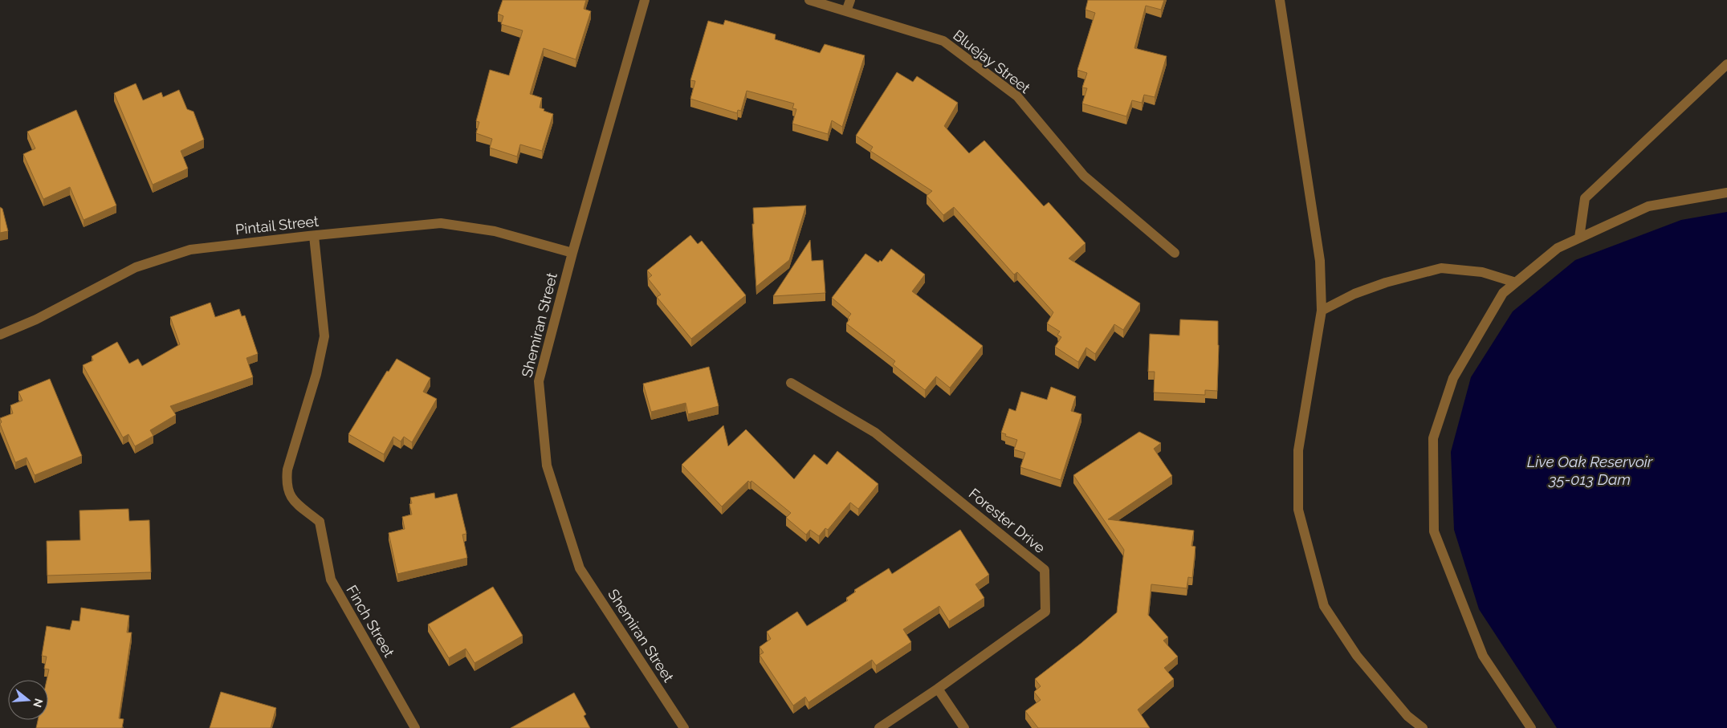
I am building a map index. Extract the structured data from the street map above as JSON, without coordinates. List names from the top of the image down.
{
  "streets": {
    "street": [
      "Bluejay Street",
      "Pintail Street",
      "Shemiran Street",
      "Forester Drive",
      "Finch Street"
    ]
  },
  "crossings": [
    ["Pintail Street", "Shemiran Street"],
    ["Pintail Street", "Finch Street"]
  ],
  "water": ["Live Oak Reservoir 35-013 Dam"],
  "north": "right"
}
